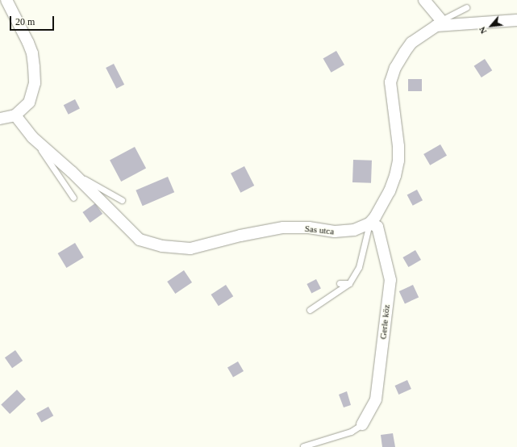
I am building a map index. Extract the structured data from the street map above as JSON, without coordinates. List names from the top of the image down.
{
  "streets": {
    "street": ["Sas utca", "Gerle köz"]
  },
  "crossings": [
    ["Sas utca", "Gerle köz"]
  ],
  "scale_bar": "20 m",
  "north": "bottom left"
}
